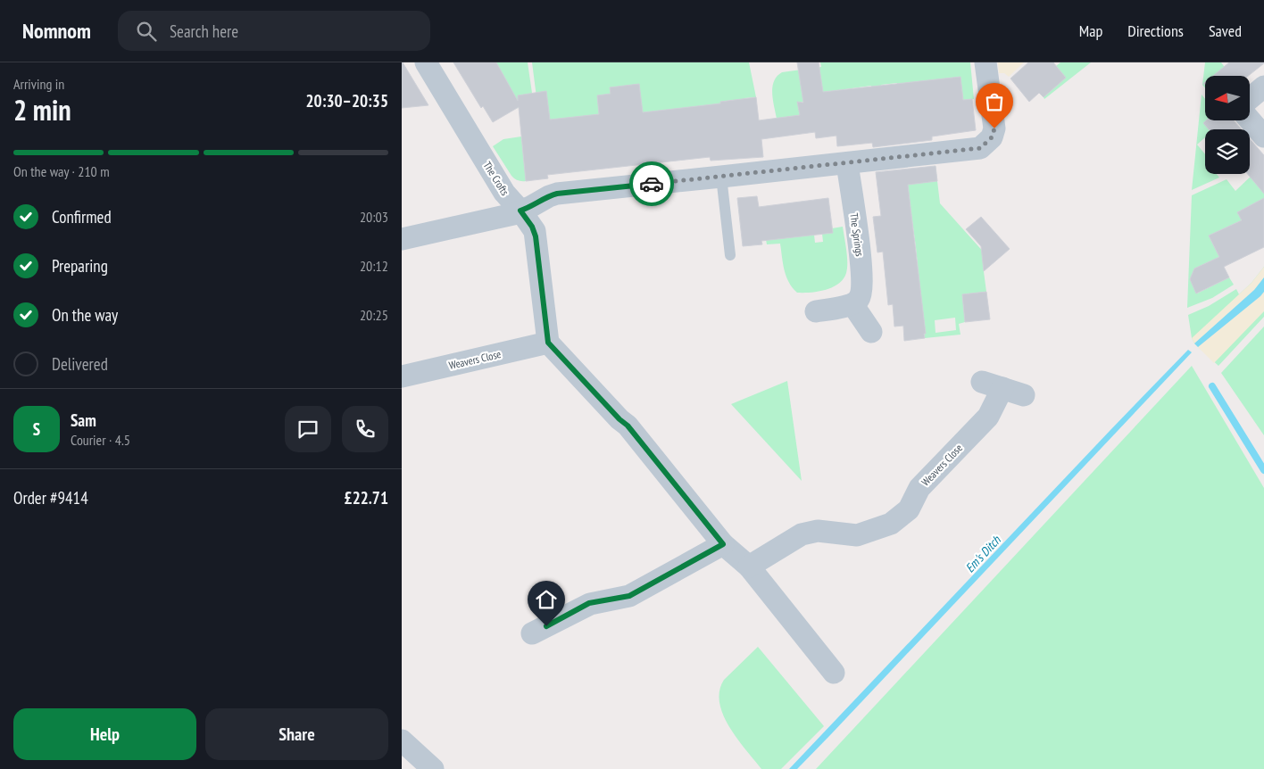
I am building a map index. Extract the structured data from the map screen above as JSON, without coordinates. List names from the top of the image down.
{
  "streets": {
    "street": ["The Crofts", "The Springs", "Weavers Close"]
  },
  "water": ["Em's Ditch"],
  "north": "left",
  "page": {
    "header": "Nomnom",
    "search": "Search here",
    "nav": ["Map", "Directions", "Saved"],
    "heading": ["2 min", "Arriving in", "20:30–20:35"],
    "panel": [
      "Sam",
      "Courier · 4.5",
      "Order #9414",
      "£22.71"
    ],
    "bar": "On the way · 210 m",
    "list": [
      ["Confirmed", "20:03"],
      ["Preparing", "20:12"],
      ["On the way", "20:25"],
      "Delivered"
    ],
    "round": "S",
    "buttons": ["Help", "Share"]
  }
}
